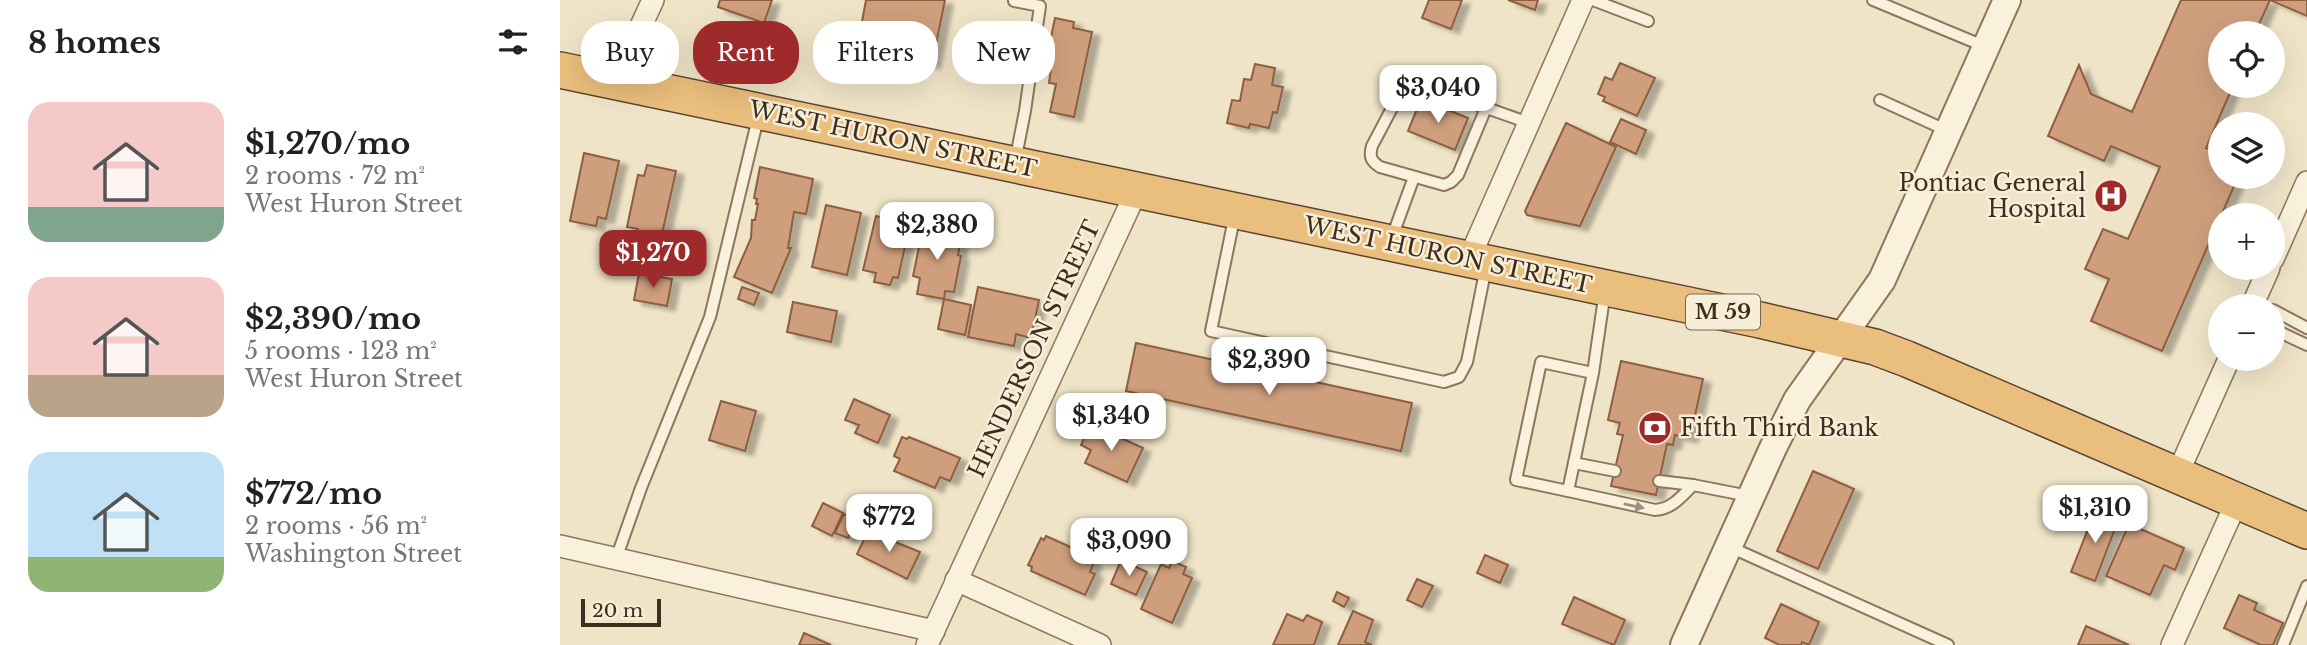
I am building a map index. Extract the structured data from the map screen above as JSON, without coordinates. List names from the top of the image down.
{
  "streets": {
    "highway": ["WEST HURON STREET", "M 59"],
    "street": ["HENDERSON STREET"]
  },
  "crossings": [
    ["WEST HURON STREET", "HENDERSON STREET"]
  ],
  "places": {
    "hospital": ["Pontiac General Hospital"],
    "bank": ["Fifth Third Bank"]
  },
  "scale_bar": "20 m",
  "page": {
    "heading": "8 homes",
    "map_buttons": ["+", "−"],
    "chip": [
      "Buy",
      "Rent",
      "Filters",
      "New"
    ],
    "price": [
      "$3,040",
      "$2,380",
      "$1,270",
      "$2,390",
      "$1,340",
      "$1,310",
      "$772",
      "$3,090"
    ],
    "list": [
      {
        "name": "$1,270/mo",
        "note": "2 rooms · 72 m² · West Huron Street"
      },
      {
        "name": "$2,390/mo",
        "note": "5 rooms · 123 m² · West Huron Street"
      },
      {
        "name": "$772/mo",
        "note": "2 rooms · 56 m² · Washington Street"
      }
    ],
    "scale": "20 m"
  }
}
